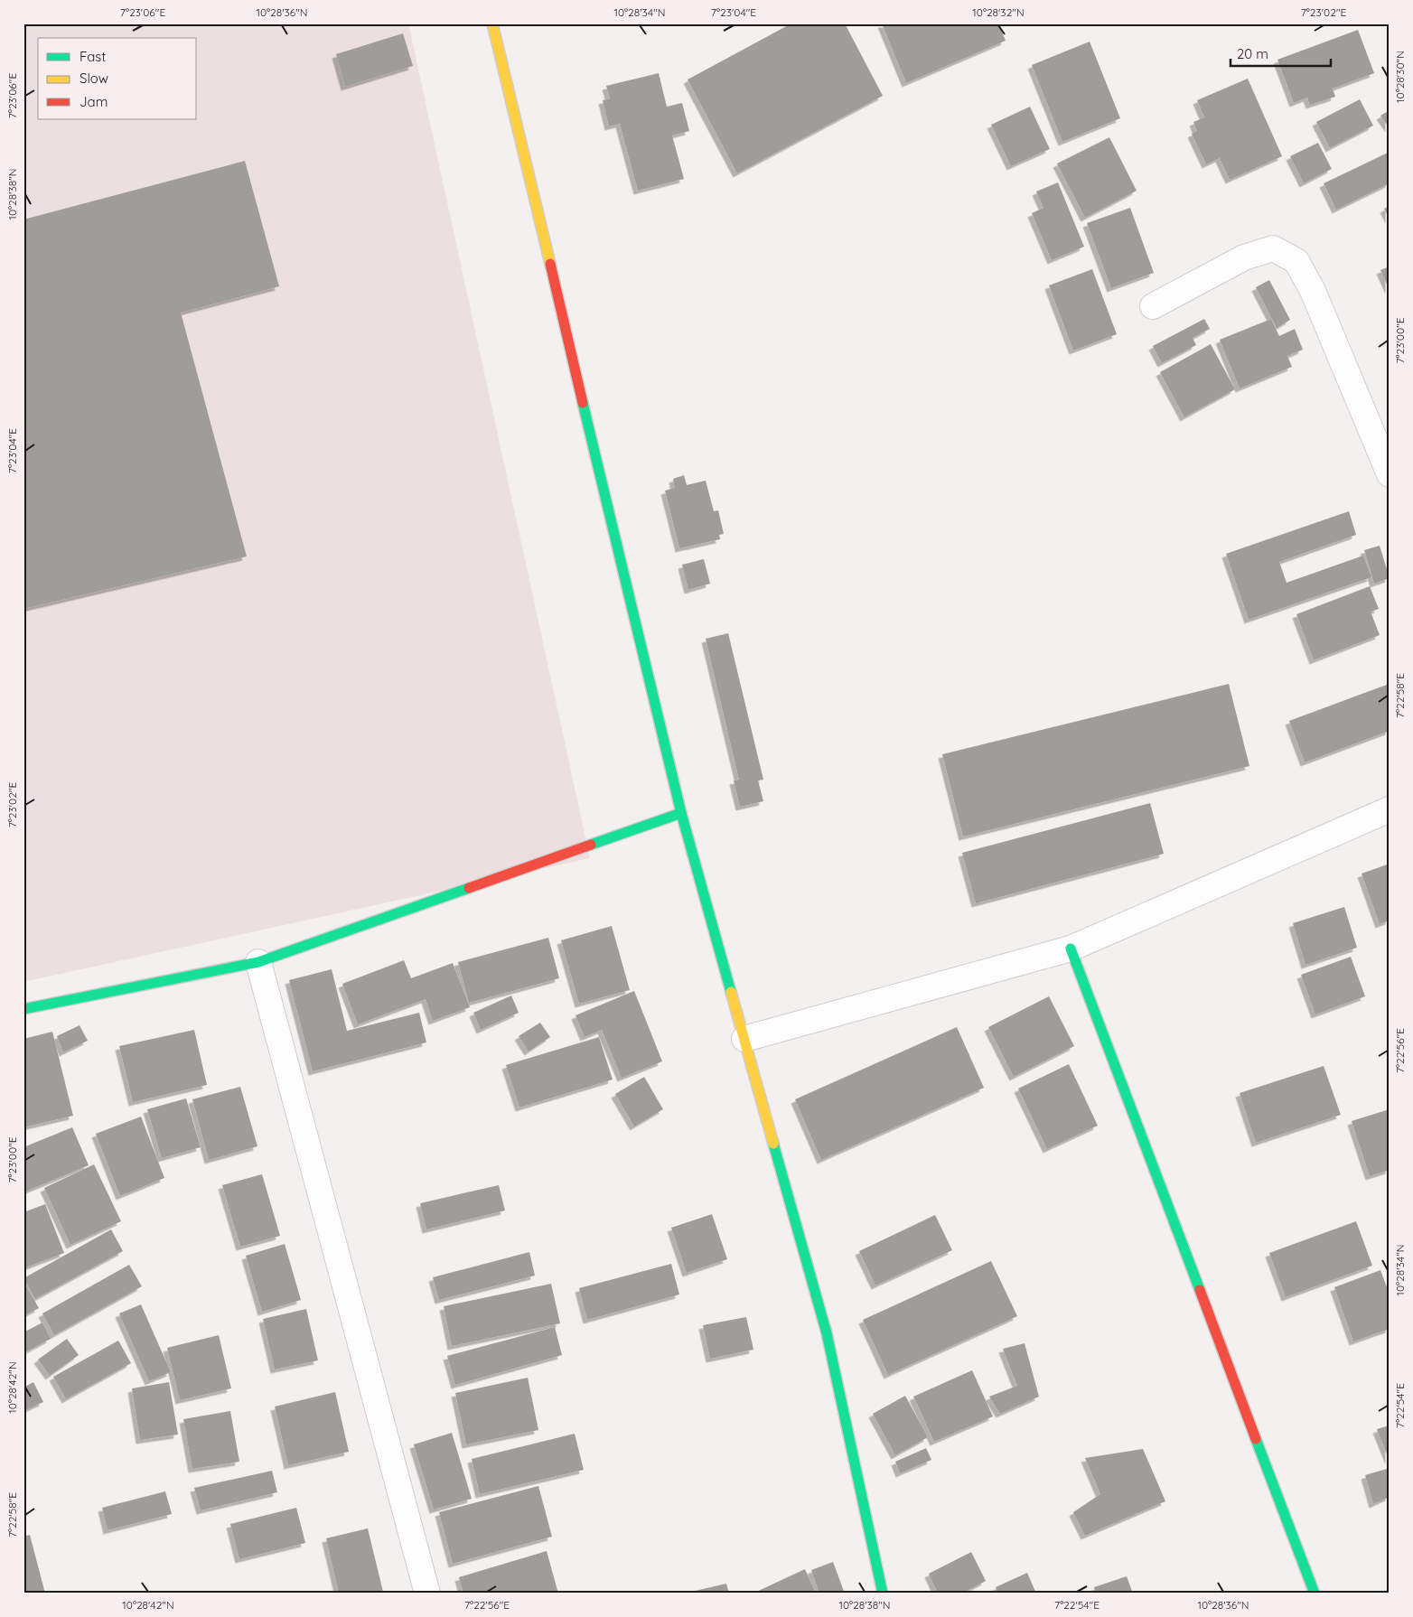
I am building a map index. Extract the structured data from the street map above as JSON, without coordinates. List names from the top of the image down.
{
  "legend": ["Fast", "Slow", "Jam"],
  "scale_bar": "20 m",
  "coordinates": [
    "7°23'06\"E",
    "10°28'36\"N",
    "10°28'34\"N",
    "7°23'04\"E",
    "10°28'32\"N",
    "7°23'02\"E",
    "10°28'30\"N",
    "10°28'38\"N",
    "7°23'00\"E",
    "7°22'58\"E",
    "7°22'56\"E",
    "10°28'42\"N",
    "7°22'54\"E"
  ]
}
